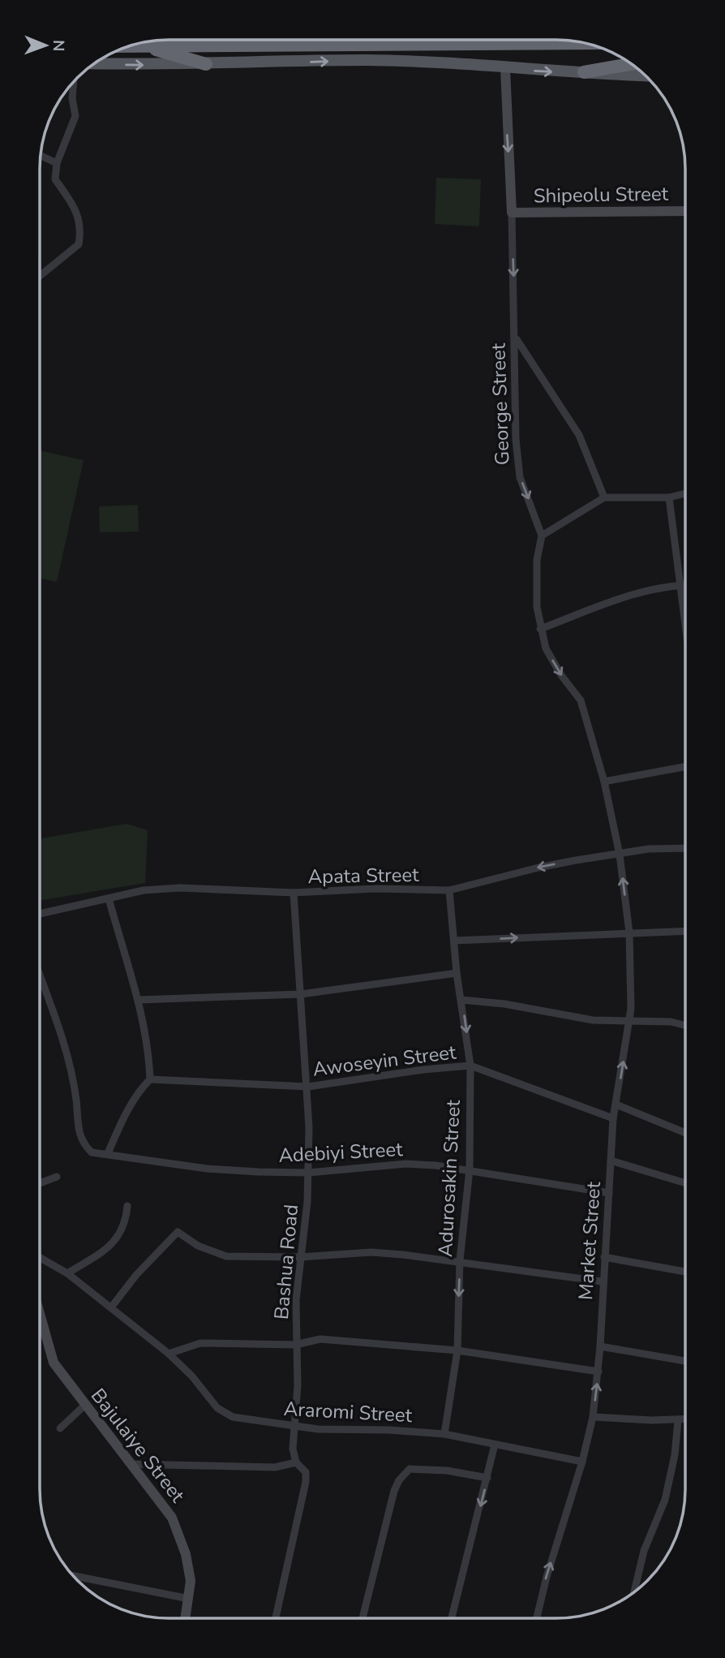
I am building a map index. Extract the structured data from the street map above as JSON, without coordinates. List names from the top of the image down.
{
  "streets": {
    "street": [
      "Shipeolu Street",
      "George Street",
      "Apata Street",
      "Awoseyin Street",
      "Adebiyi Street",
      "Adurosakin Street",
      "Market Street",
      "Bashua Road",
      "Araromi Street",
      "Bajulaiye Street"
    ]
  },
  "crossings": [
    ["Shipeolu Street", "George Street"],
    ["George Street", "Apata Street"],
    ["George Street", "Market Street"],
    ["Apata Street", "Adurosakin Street"],
    ["Apata Street", "Market Street"],
    ["Apata Street", "Bashua Road"],
    ["Awoseyin Street", "Adurosakin Street"],
    ["Awoseyin Street", "Market Street"],
    ["Awoseyin Street", "Bashua Road"],
    ["Adebiyi Street", "Adurosakin Street"],
    ["Adebiyi Street", "Market Street"],
    ["Adebiyi Street", "Bashua Road"],
    ["Adurosakin Street", "Araromi Street"],
    ["Market Street", "Araromi Street"],
    ["Bashua Road", "Araromi Street"]
  ],
  "one_way": ["George Street", "Market Street"],
  "north": "right"
}
